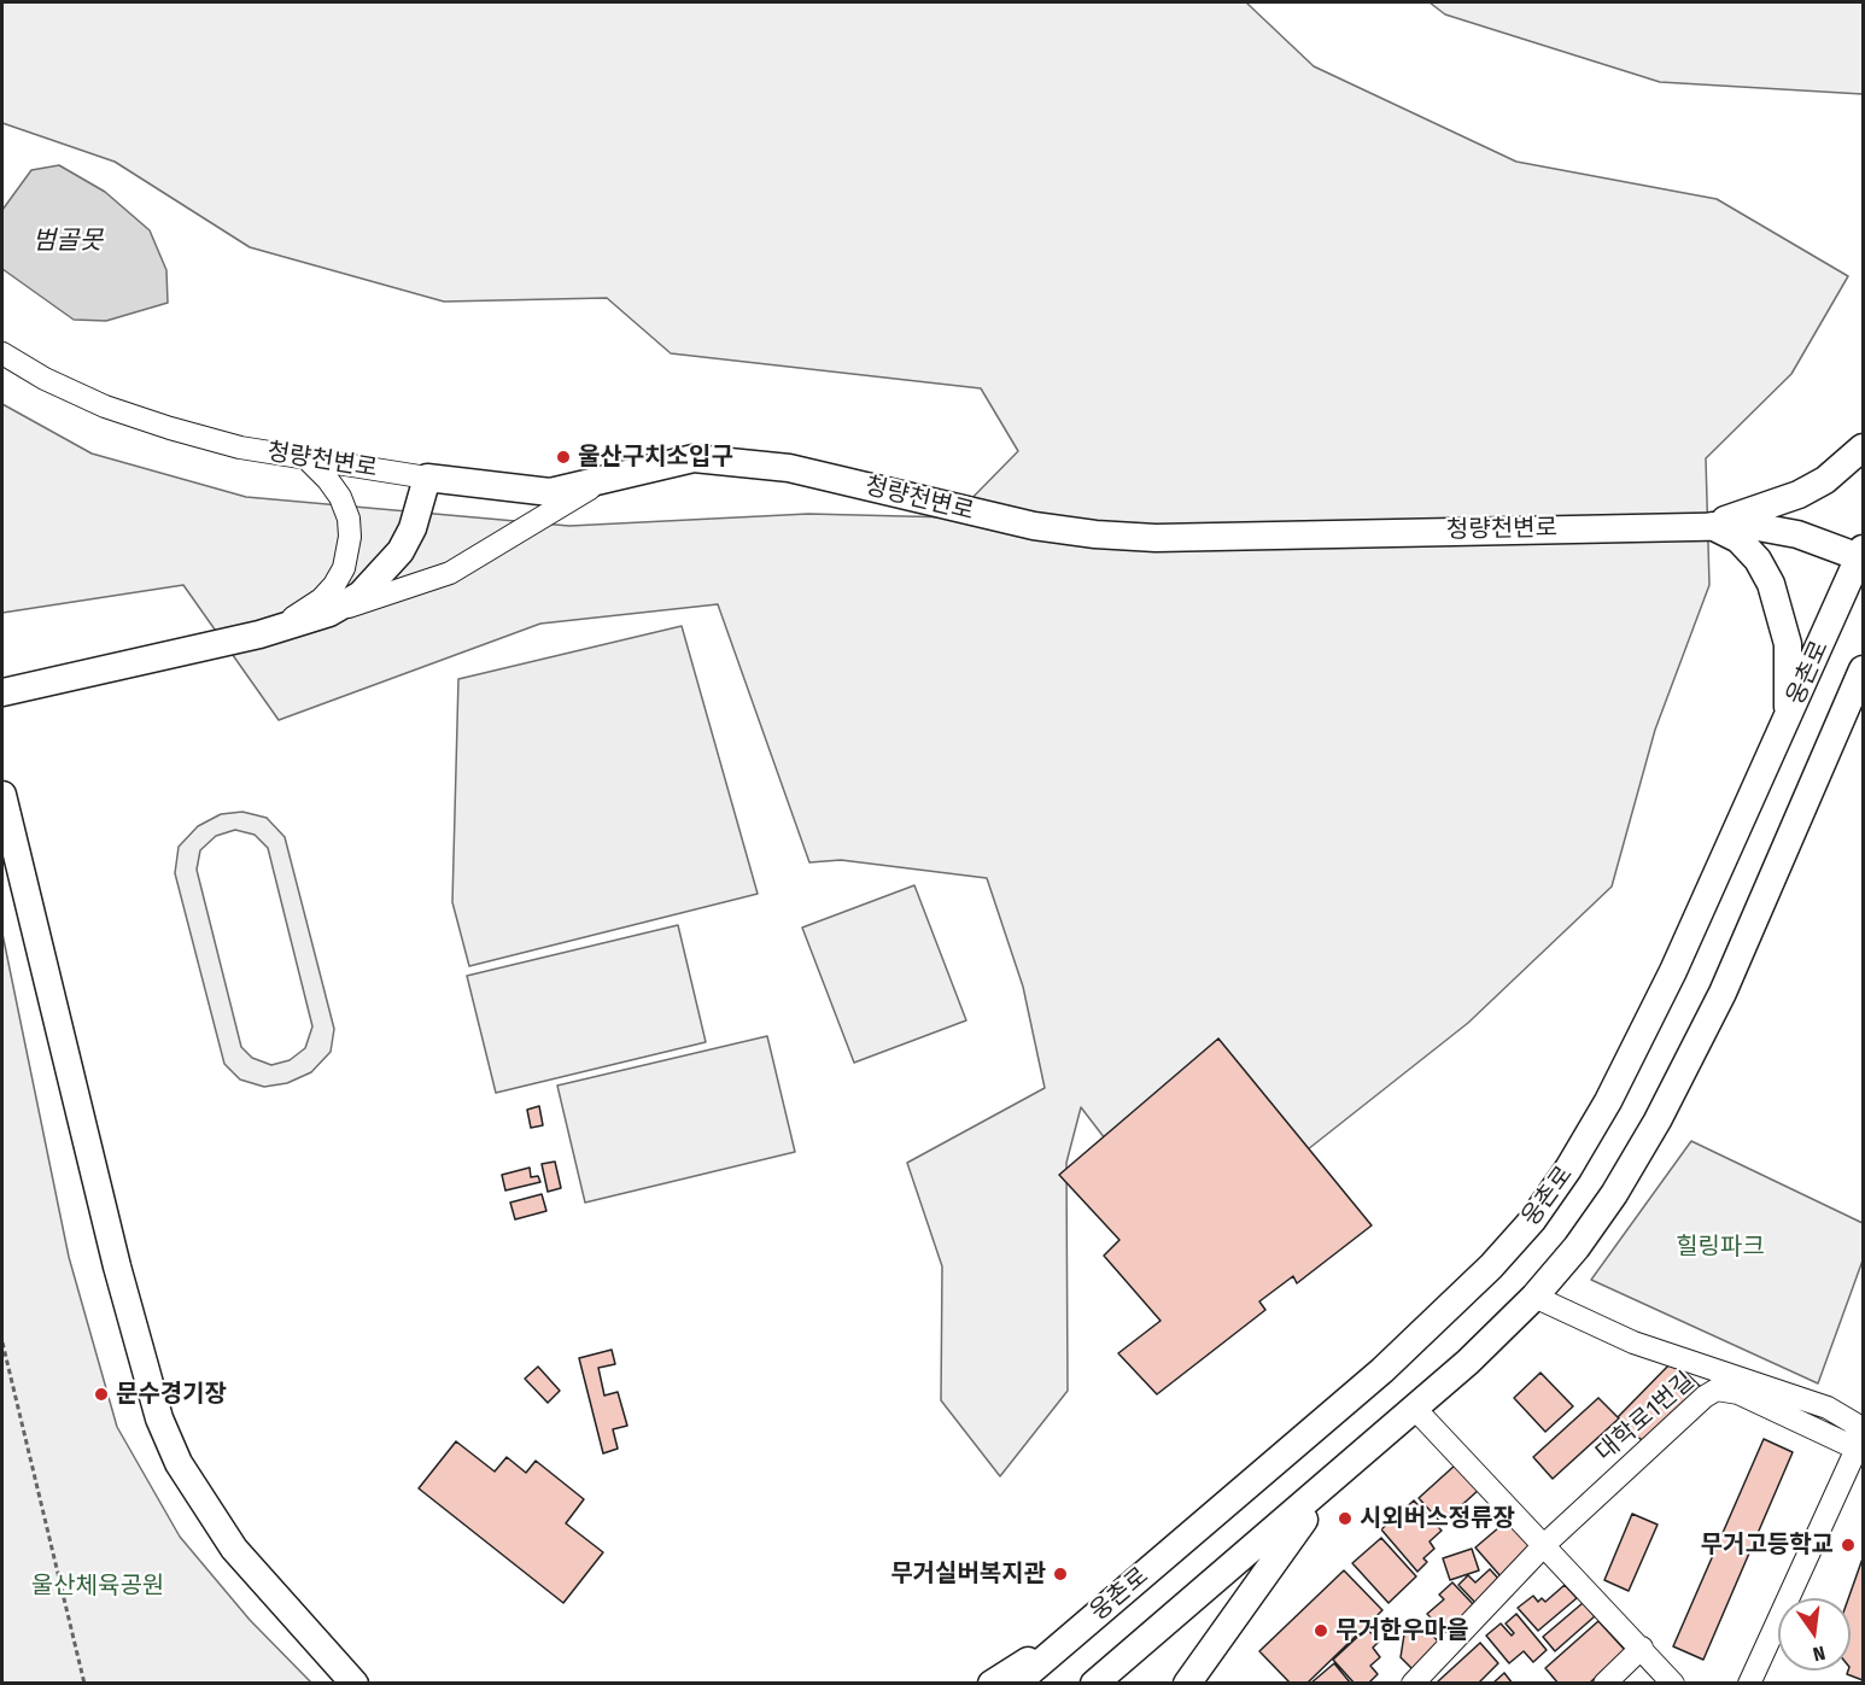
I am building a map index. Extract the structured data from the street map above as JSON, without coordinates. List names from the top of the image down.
{
  "streets": {
    "main road": ["청량천변로", "웅촌로"],
    "street": ["대학로1번길"]
  },
  "crossings": [
    ["청량천변로", "웅촌로"]
  ],
  "water": ["범골못"],
  "parks": ["힐링파크", "울산체육공원"],
  "places": [
    "울산구치소입구",
    "문수경기장",
    "시외버스정류장",
    "무거고등학교",
    "무거실버복지관",
    "무거한우마을"
  ],
  "north": "bottom"
}
